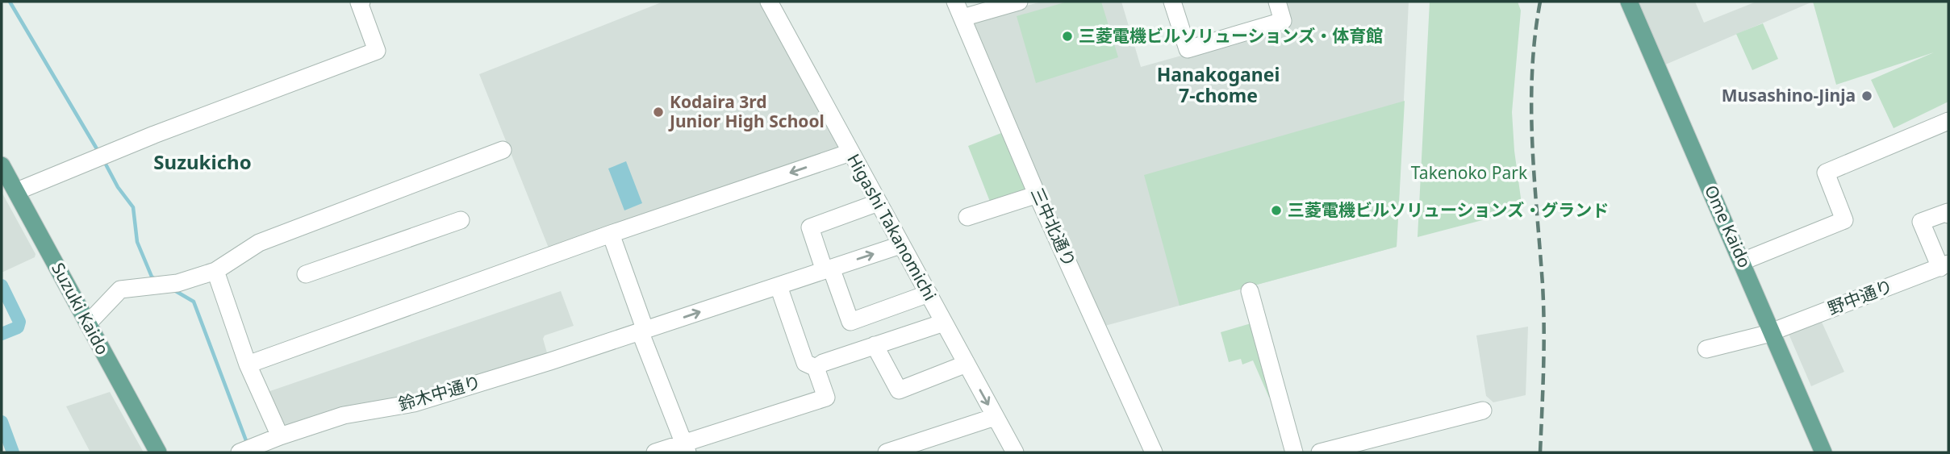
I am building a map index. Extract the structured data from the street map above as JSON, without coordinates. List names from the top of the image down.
{
  "streets": {
    "main road": ["Ome Kaido", "Suzuki Kaido"],
    "street": [
      "Higashi Takanomichi",
      "三中北通り",
      "野中通り",
      "鈴木中通り"
    ]
  },
  "crossings": [
    ["Ome Kaido", "野中通り"],
    ["Higashi Takanomichi", "鈴木中通り"]
  ],
  "districts": ["Hanakoganei 7-chome", "Suzukicho"],
  "parks": ["Takenoko Park"],
  "places": [
    "三菱電機ビルソリューションズ・体育館",
    "Musashino-Jinja",
    "Kodaira 3rd Junior High School",
    "三菱電機ビルソリューションズ・グランド"
  ]
}
